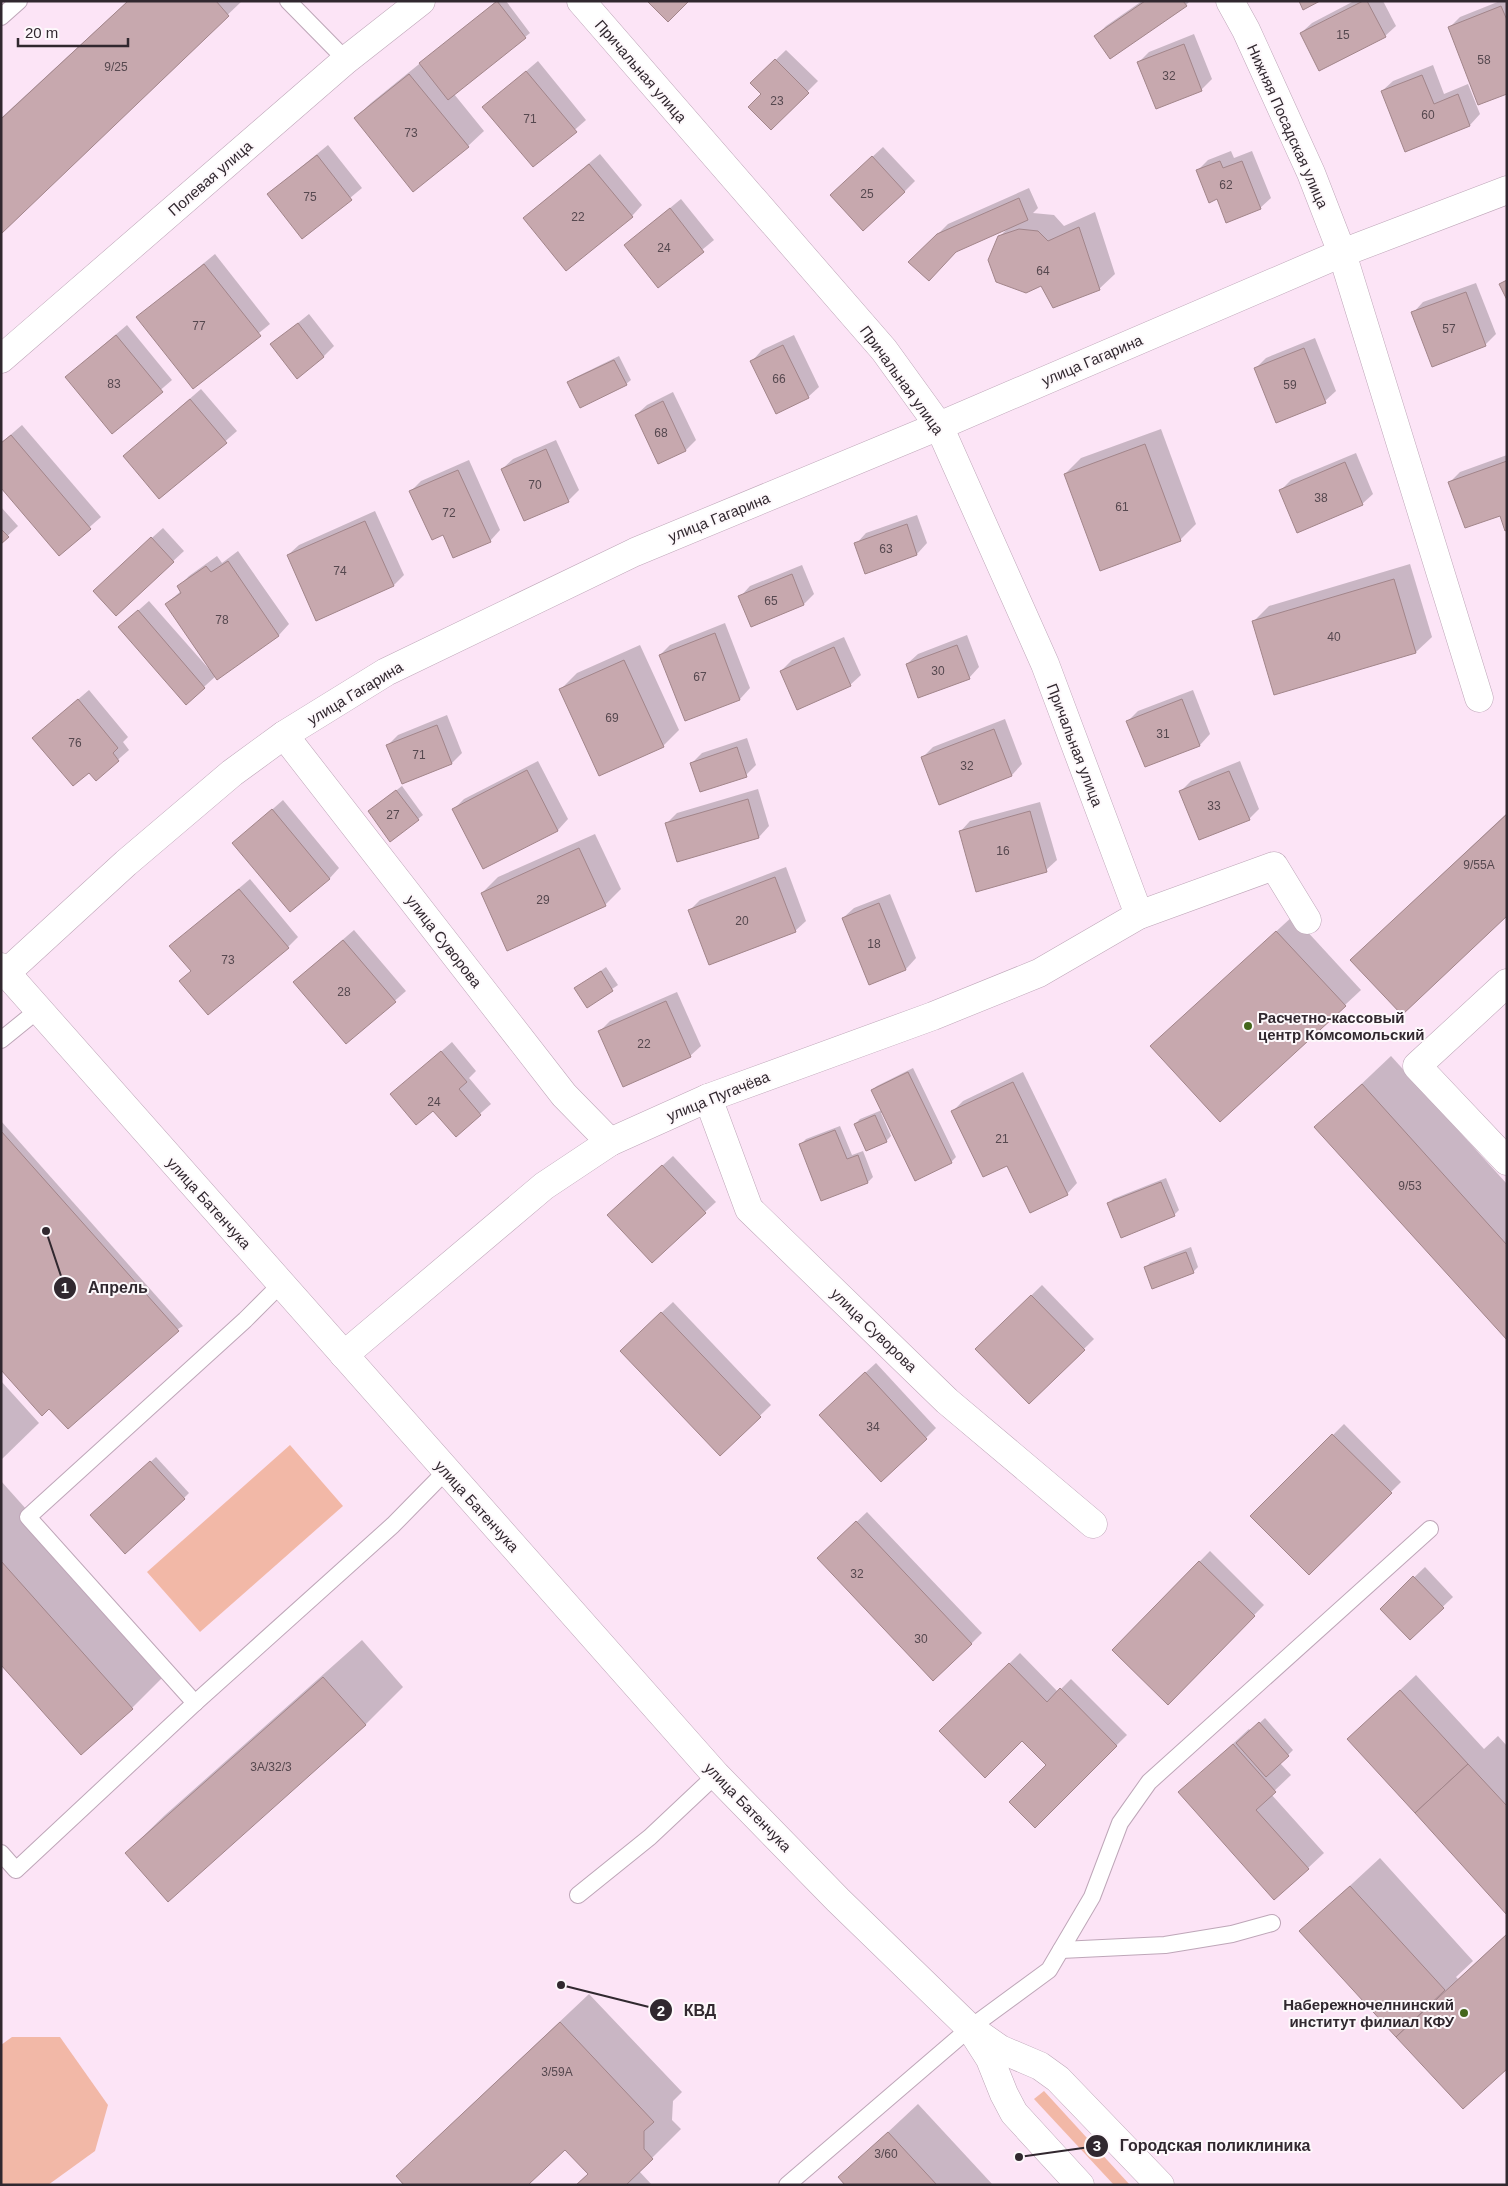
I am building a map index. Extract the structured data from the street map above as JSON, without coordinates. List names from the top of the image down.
{
  "streets": {
    "street": [
      "Причальная улица",
      "Нижняя Посадская улица",
      "Полевая улица",
      "улица Гагарина",
      "улица Суворова",
      "улица Пугачёва",
      "улица Батенчука"
    ]
  },
  "crossings": [
    ["Причальная улица", "улица Гагарина"],
    ["Причальная улица", "улица Пугачёва"],
    ["Нижняя Посадская улица", "улица Гагарина"],
    ["улица Гагарина", "улица Суворова"],
    ["улица Гагарина", "улица Батенчука"],
    ["улица Суворова", "улица Пугачёва"],
    ["улица Пугачёва", "улица Батенчука"]
  ],
  "places": [
    "Расчетно-кассовый центр Комсомольский",
    "Апрель",
    "КВД",
    "Набережночелнинский институт филиал КФУ",
    "Городская поликлиника"
  ],
  "house_numbers": [
    "15",
    "58",
    "9/25",
    "32",
    "23",
    "60",
    "71",
    "73",
    "62",
    "25",
    "75",
    "22",
    "24",
    "64",
    "77",
    "57",
    "66",
    "83",
    "59",
    "68",
    "70",
    "38",
    "61",
    "72",
    "63",
    "74",
    "65",
    "78",
    "40",
    "30",
    "67",
    "69",
    "31",
    "76",
    "71",
    "32",
    "33",
    "27",
    "16",
    "9/55А",
    "29",
    "20",
    "18",
    "73",
    "28",
    "22",
    "24",
    "21",
    "9/53",
    "34",
    "32",
    "30",
    "3А/32/3",
    "3/59А",
    "3/60"
  ],
  "scale_bar": "20 m"
}
